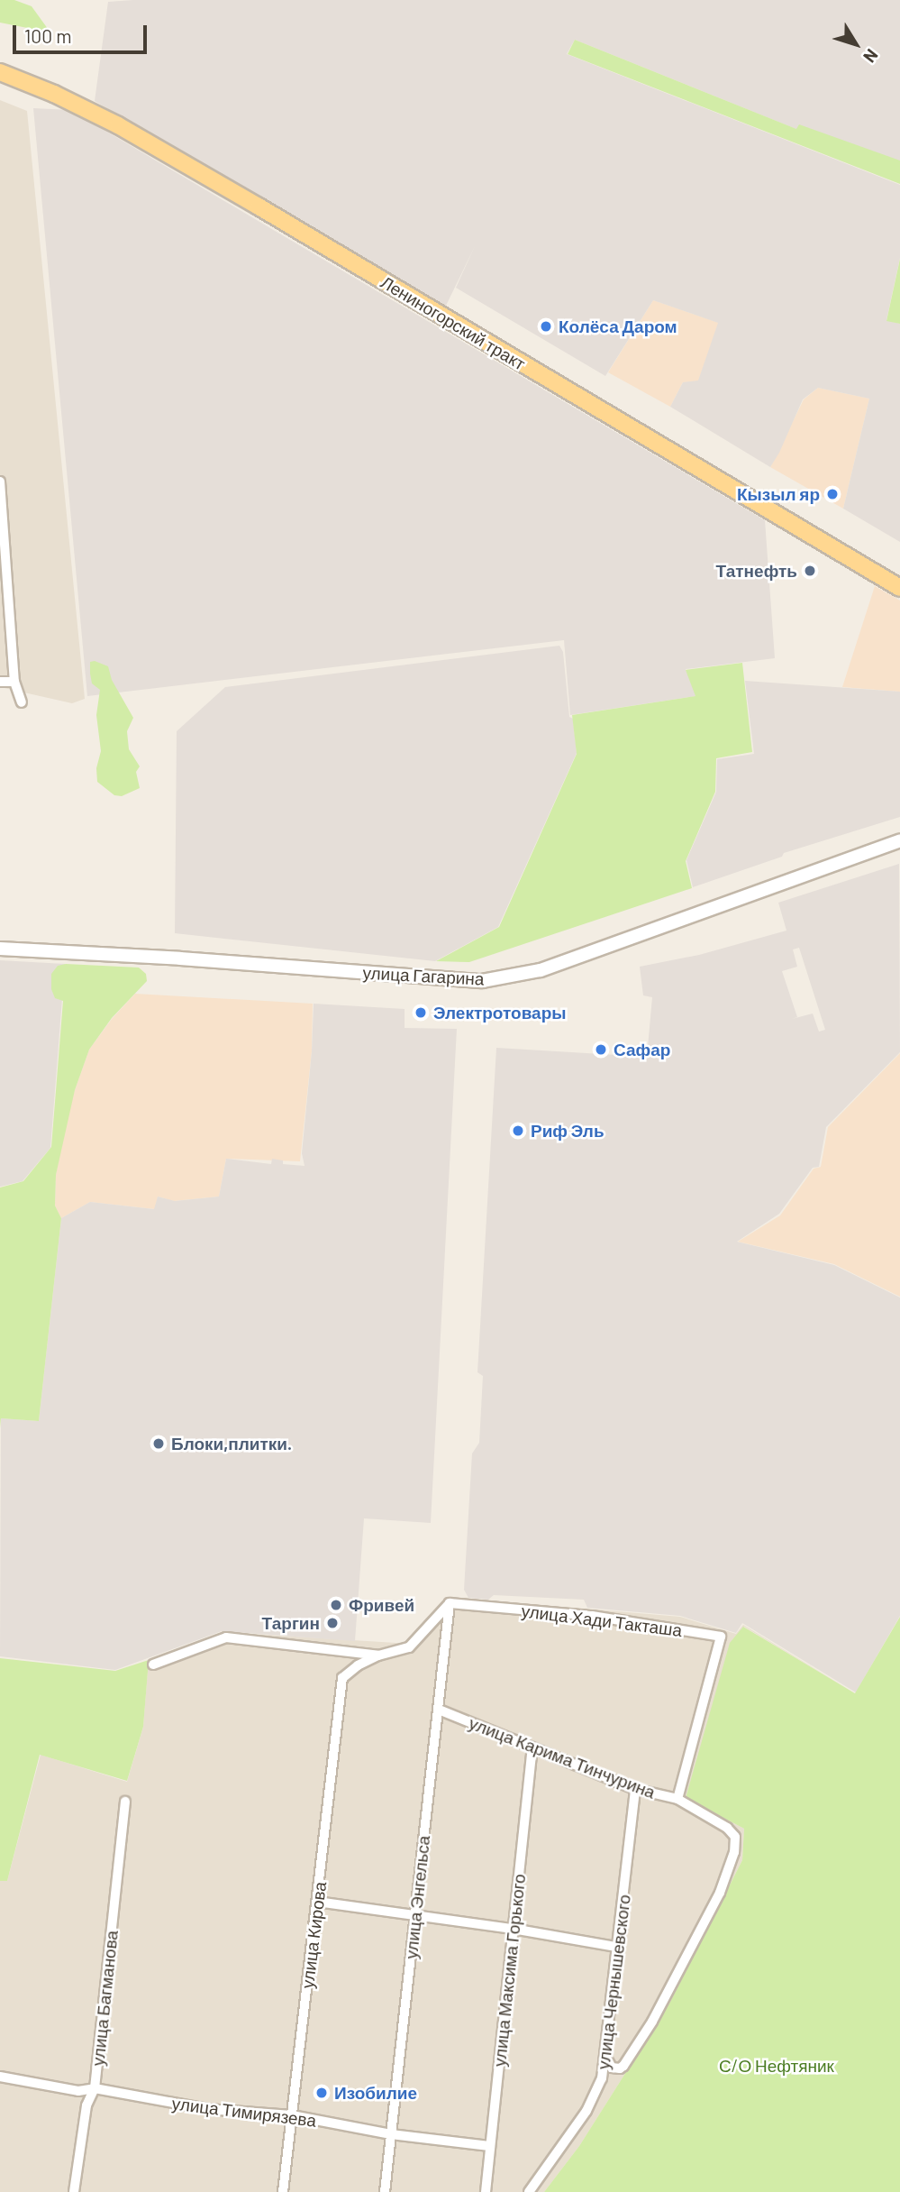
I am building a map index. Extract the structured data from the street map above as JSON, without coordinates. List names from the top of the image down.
{
  "streets": {
    "main road": ["Лениногорский тракт"],
    "street": [
      "улица Гагарина",
      "улица Хади Такташа",
      "улица Карима Тинчурина",
      "улица Энгельса",
      "улица Кирова",
      "улица Максима Горького",
      "улица Чернышевского",
      "улица Багманова",
      "улица Тимирязева"
    ]
  },
  "crossings": [
    ["улица Хади Такташа", "улица Карима Тинчурина"],
    ["улица Хади Такташа", "улица Энгельса"],
    ["улица Карима Тинчурина", "улица Энгельса"],
    ["улица Карима Тинчурина", "улица Максима Горького"],
    ["улица Карима Тинчурина", "улица Чернышевского"],
    ["улица Энгельса", "улица Тимирязева"],
    ["улица Кирова", "улица Тимирязева"],
    ["улица Максима Горького", "улица Тимирязева"],
    ["улица Багманова", "улица Тимирязева"]
  ],
  "parks": ["С/О Нефтяник"],
  "places": [
    "Колёса Даром",
    "Кызыл яр",
    "Татнефть",
    "Электротовары",
    "Сафар",
    "Риф Эль",
    "Блоки,плитки.",
    "Фривей",
    "Таргин",
    "Изобилие"
  ],
  "scale_bar": "100 m",
  "north": "bottom right"
}
